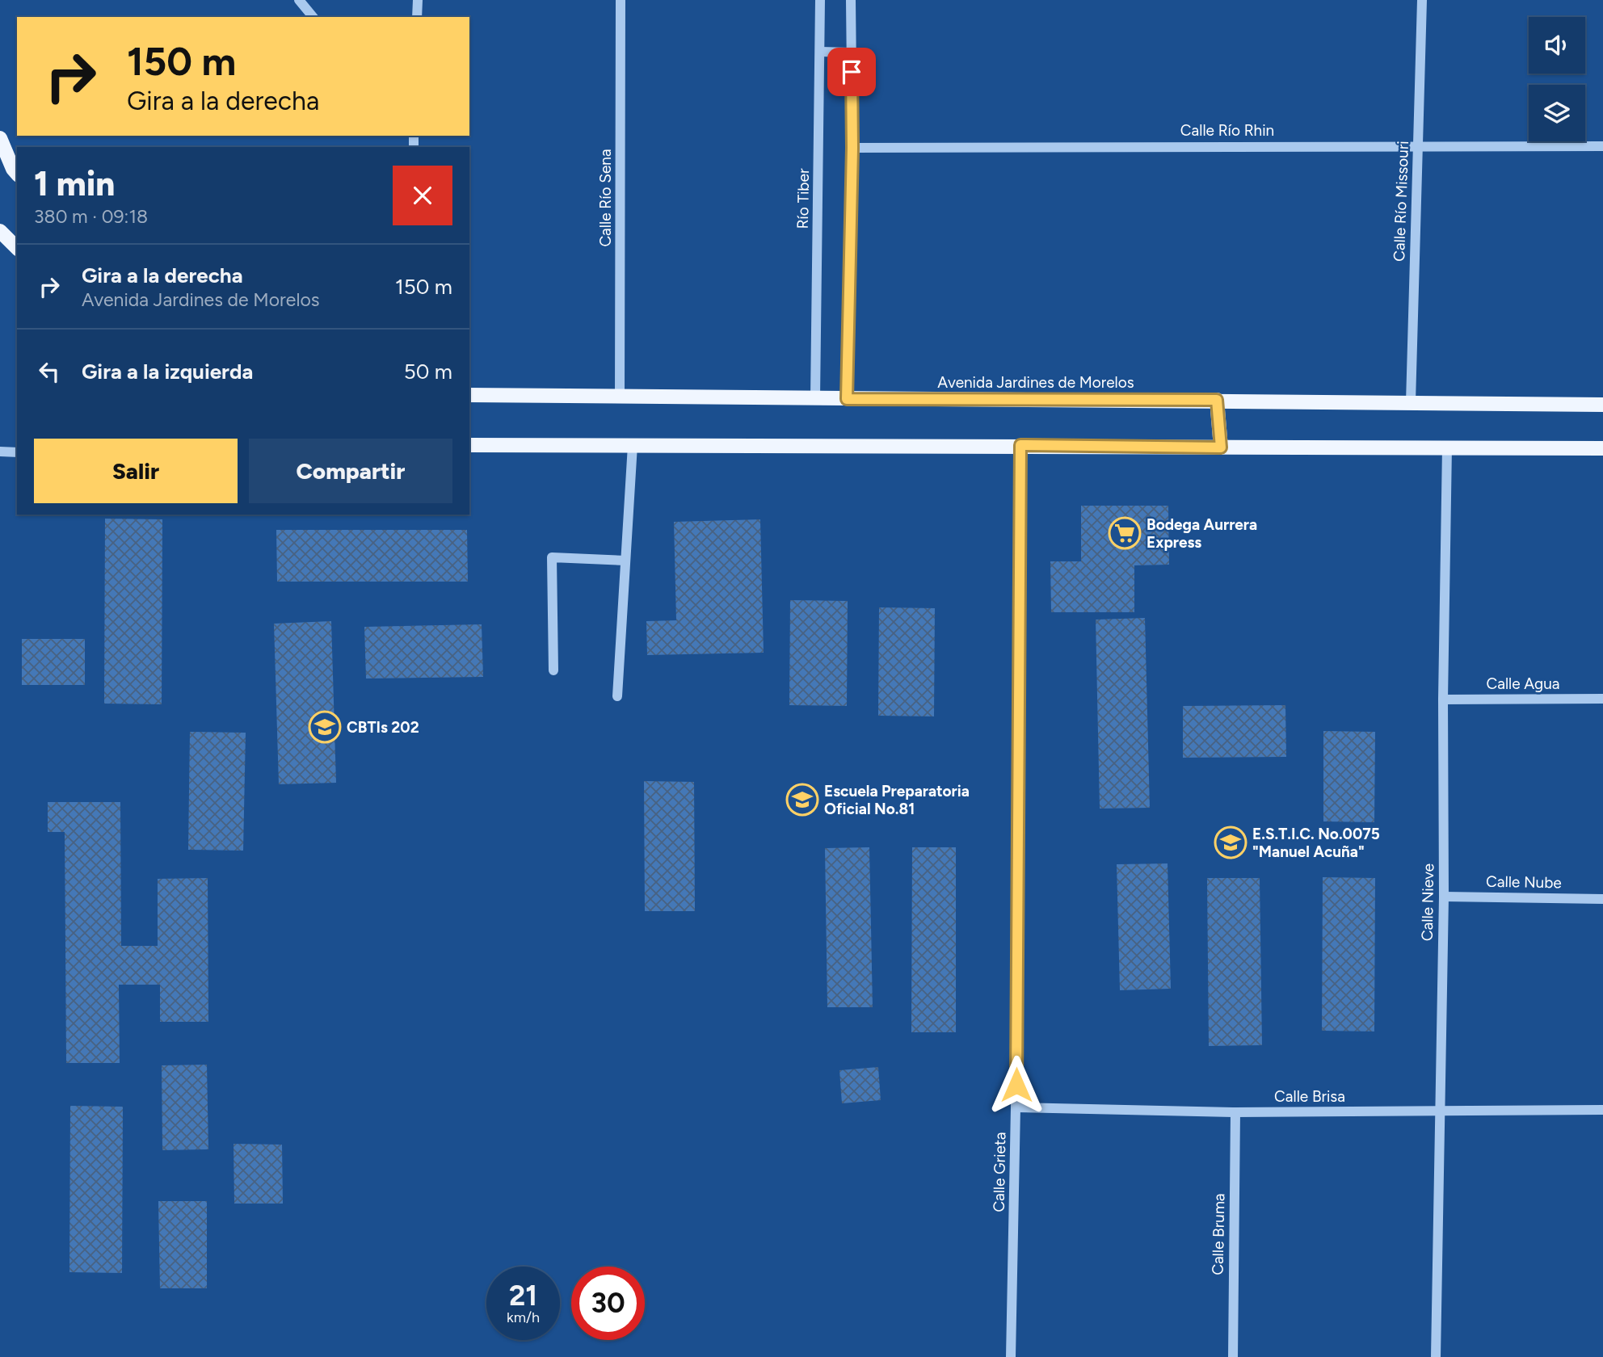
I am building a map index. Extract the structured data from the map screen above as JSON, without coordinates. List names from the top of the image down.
{
  "streets": {
    "main road": ["Avenida Jardines de Morelos"],
    "street": [
      "Calle Río Rhin",
      "Calle Río Sena",
      "Río Tiber",
      "Calle Río Missouri",
      "Calle Agua",
      "Calle Nube",
      "Calle Nieve",
      "Calle Brisa",
      "Calle Grieta",
      "Calle Bruma"
    ]
  },
  "crossings": [
    ["Calle Río Rhin", "Calle Río Missouri"],
    ["Calle Río Sena", "Avenida Jardines de Morelos"],
    ["Río Tiber", "Avenida Jardines de Morelos"],
    ["Calle Río Missouri", "Avenida Jardines de Morelos"],
    ["Calle Agua", "Calle Nieve"],
    ["Calle Nube", "Calle Nieve"],
    ["Calle Nieve", "Calle Brisa"],
    ["Calle Brisa", "Calle Grieta"],
    ["Calle Brisa", "Calle Bruma"]
  ],
  "places": {
    "supermarket": ["Bodega Aurrera Express"],
    "school or university": ["CBTIs 202", "Escuela Preparatoria Oficial No.81", "E.S.T.I.C. No.0075 \"Manuel Acuña\""]
  },
  "page": {
    "turn": ["150 m", "Gira a la derecha"],
    "heading": ["1 min", "380 m · 09:18"],
    "list": [
      {
        "name": "Gira a la derecha",
        "note": "Avenida Jardines de Morelos",
        "value": "150 m"
      },
      {
        "name": "Gira a la izquierda",
        "value": "50 m"
      }
    ],
    "buttons": ["Salir", "Compartir"],
    "speed": "21 km/h",
    "limit": "30"
  }
}
